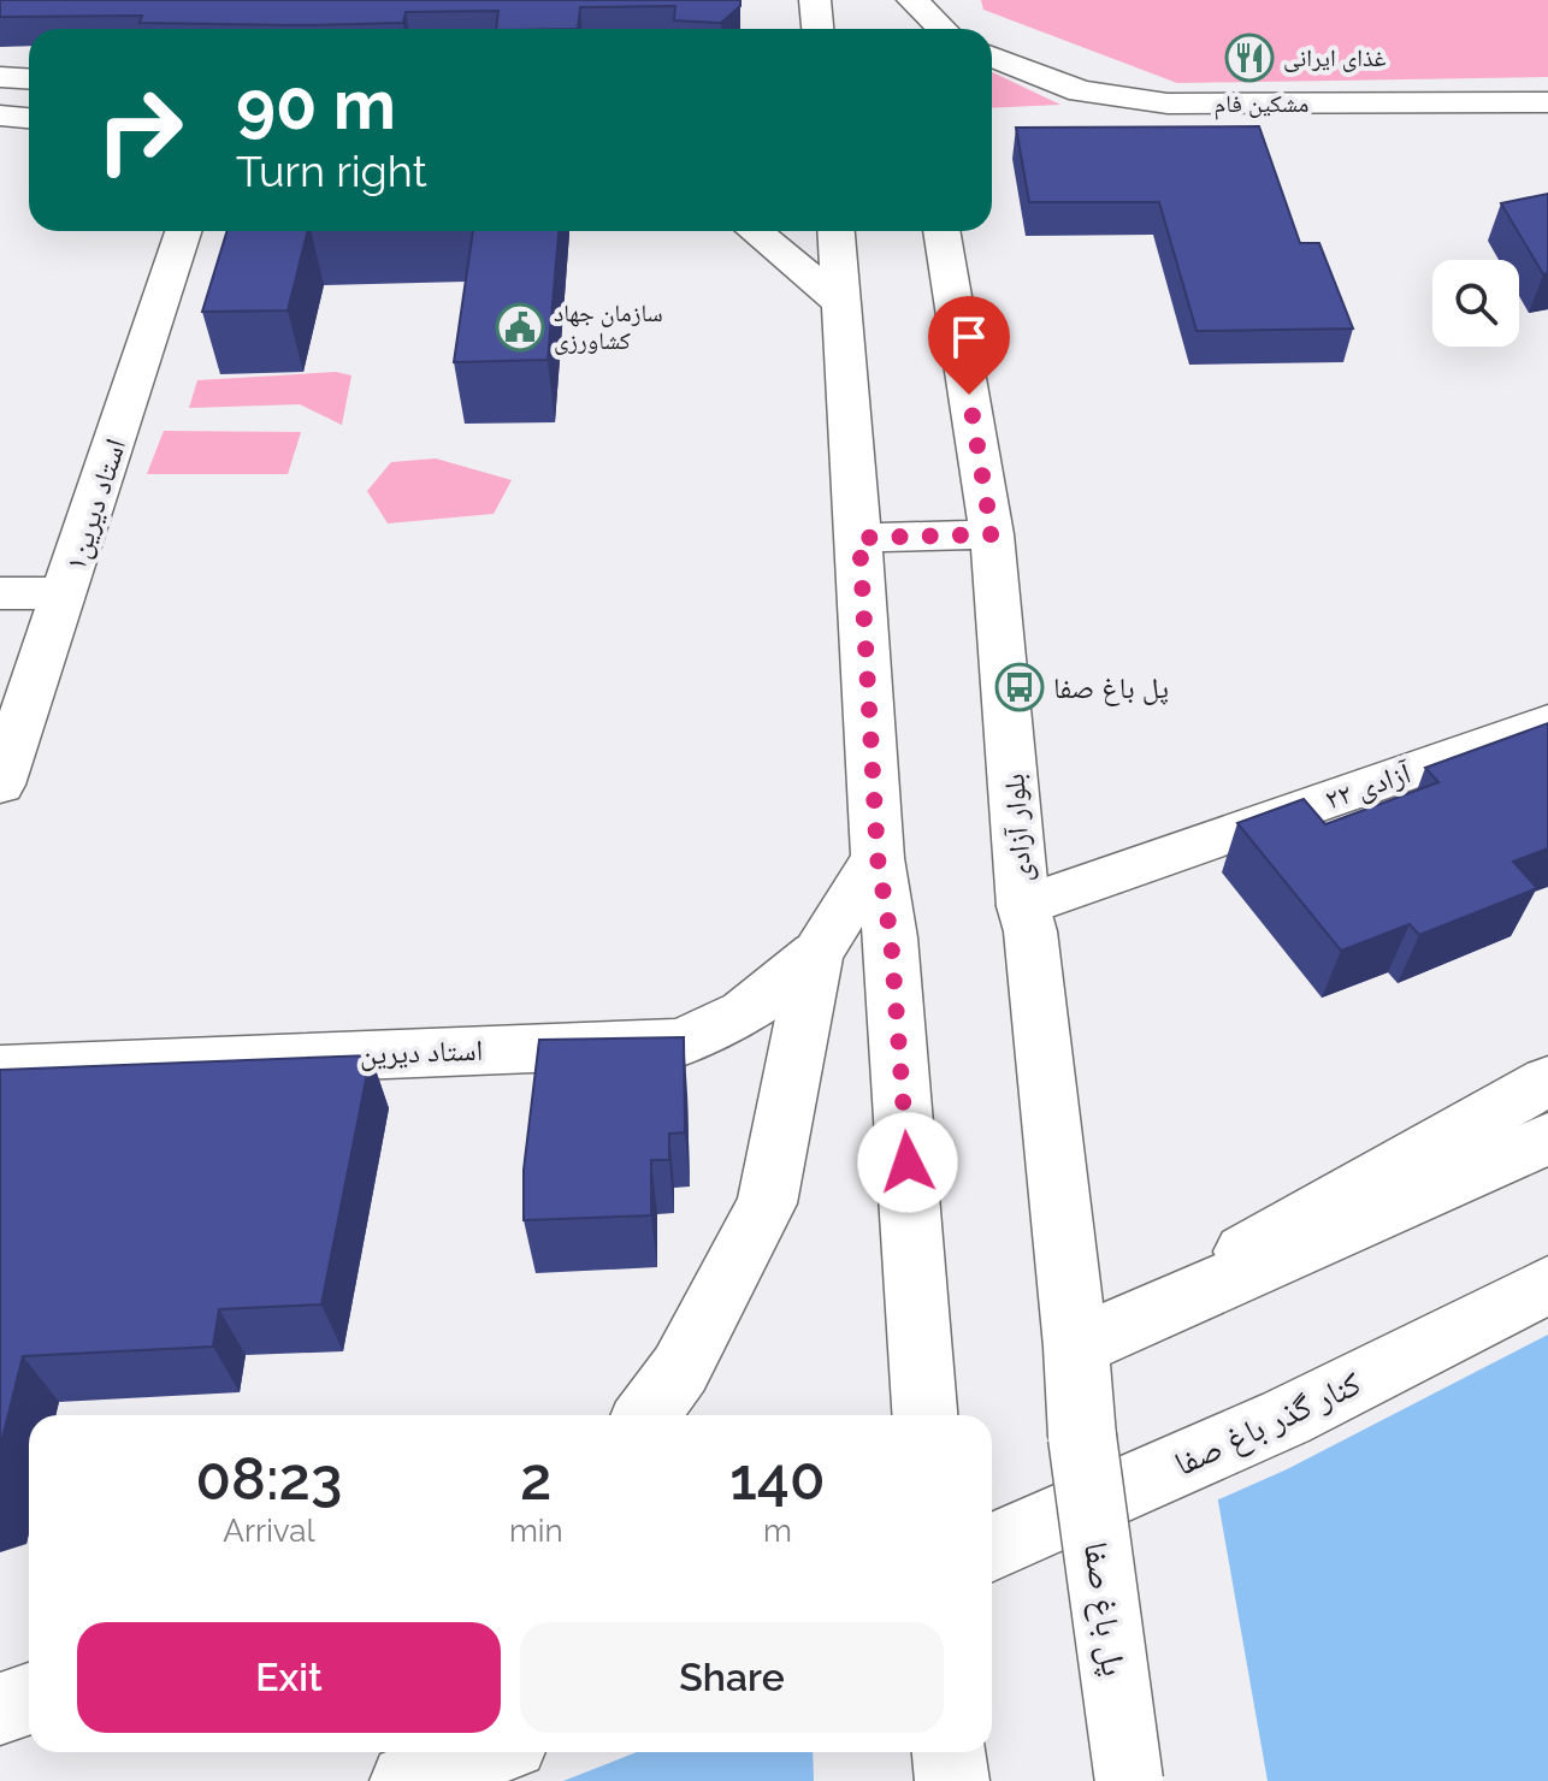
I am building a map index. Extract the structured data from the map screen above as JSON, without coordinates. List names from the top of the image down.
{
  "streets": {
    "main road": [
      "مشکین فام",
      "استاد دیرین۱",
      "آزادی ۲۲",
      "بلوار آزادی",
      "استاد دیرین",
      "کنار گذر باغ صفا",
      "پل باغ صفا"
    ]
  },
  "crossings": [
    ["آزادی ۲۲", "بلوار آزادی"],
    ["بلوار آزادی", "پل باغ صفا"]
  ],
  "places": {
    "restaurant": ["غذای ایرانی"],
    "public building": ["سازمان جهاد کشاورزی"],
    "bus stop": ["پل باغ صفا"]
  },
  "page": {
    "turn": ["90 m", "Turn right"],
    "eta": [
      "08:23",
      "Arrival",
      "2",
      "min",
      "140",
      "m"
    ],
    "buttons": ["Exit", "Share"]
  }
}
